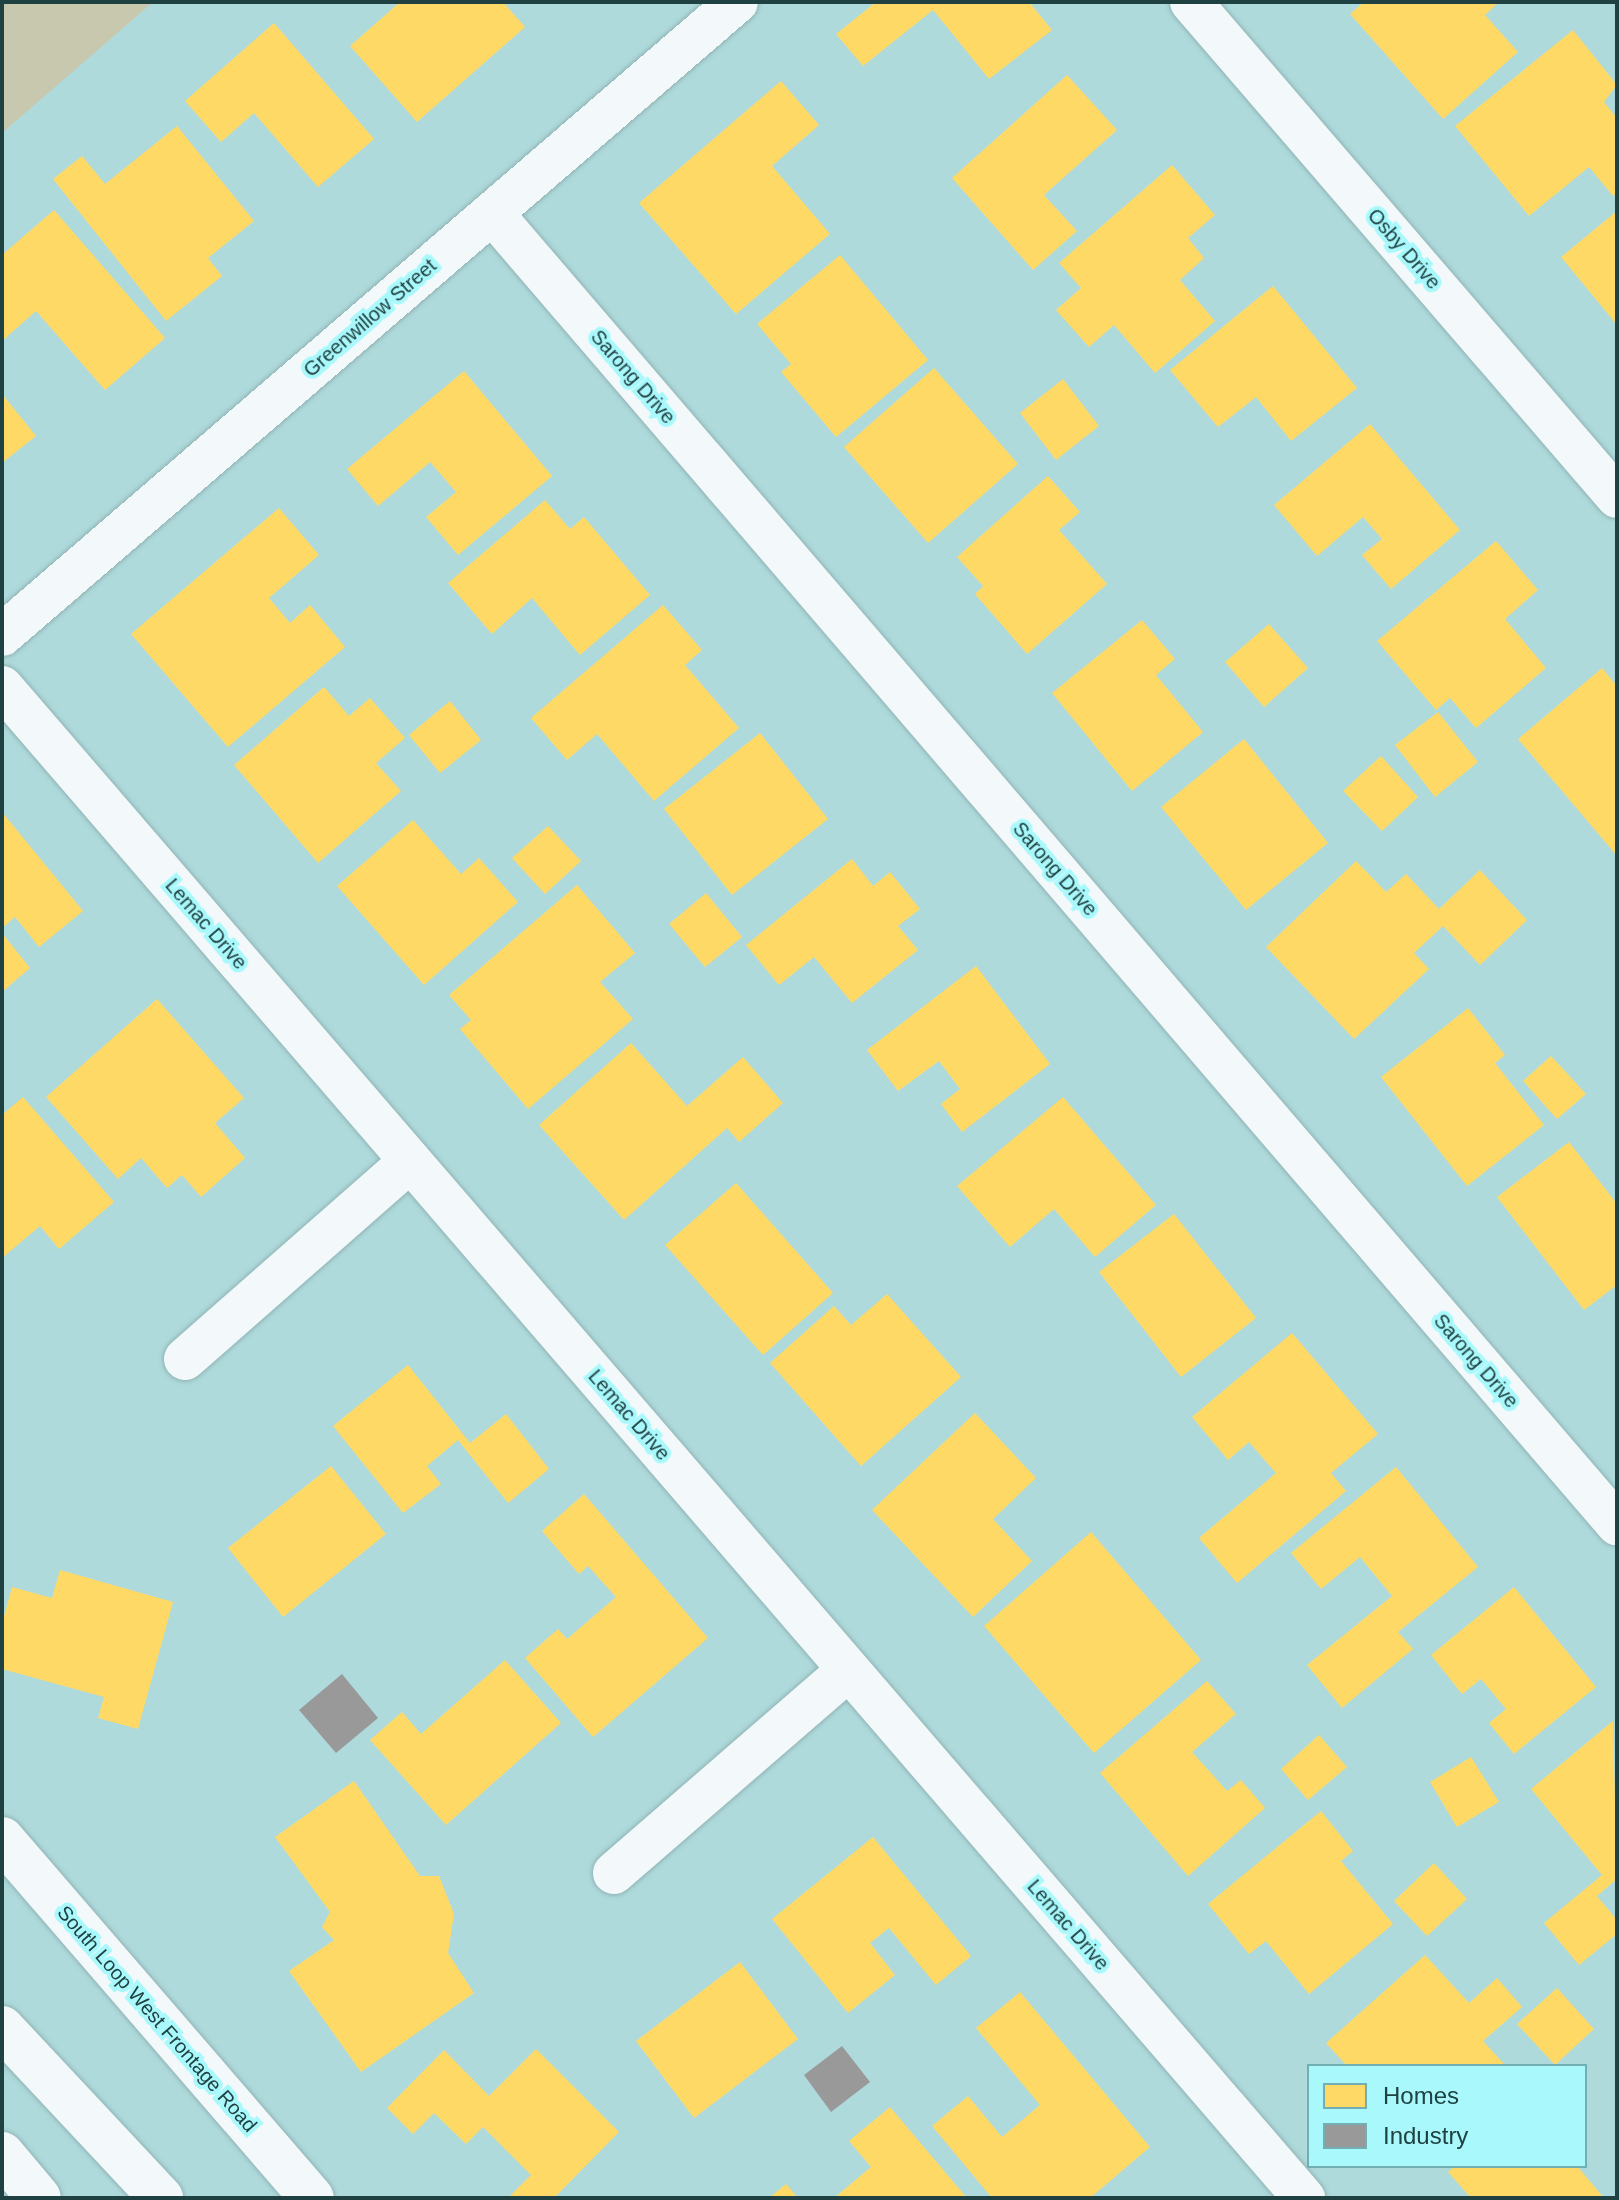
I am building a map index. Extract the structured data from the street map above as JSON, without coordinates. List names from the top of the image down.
{
  "streets": {
    "main road": ["South Loop West Frontage Road"],
    "street": [
      "Osby Drive",
      "Greenwillow Street",
      "Sarong Drive",
      "Lemac Drive"
    ]
  },
  "crossings": [
    ["Greenwillow Street", "Sarong Drive"]
  ],
  "legend": ["Homes", "Industry"]
}
